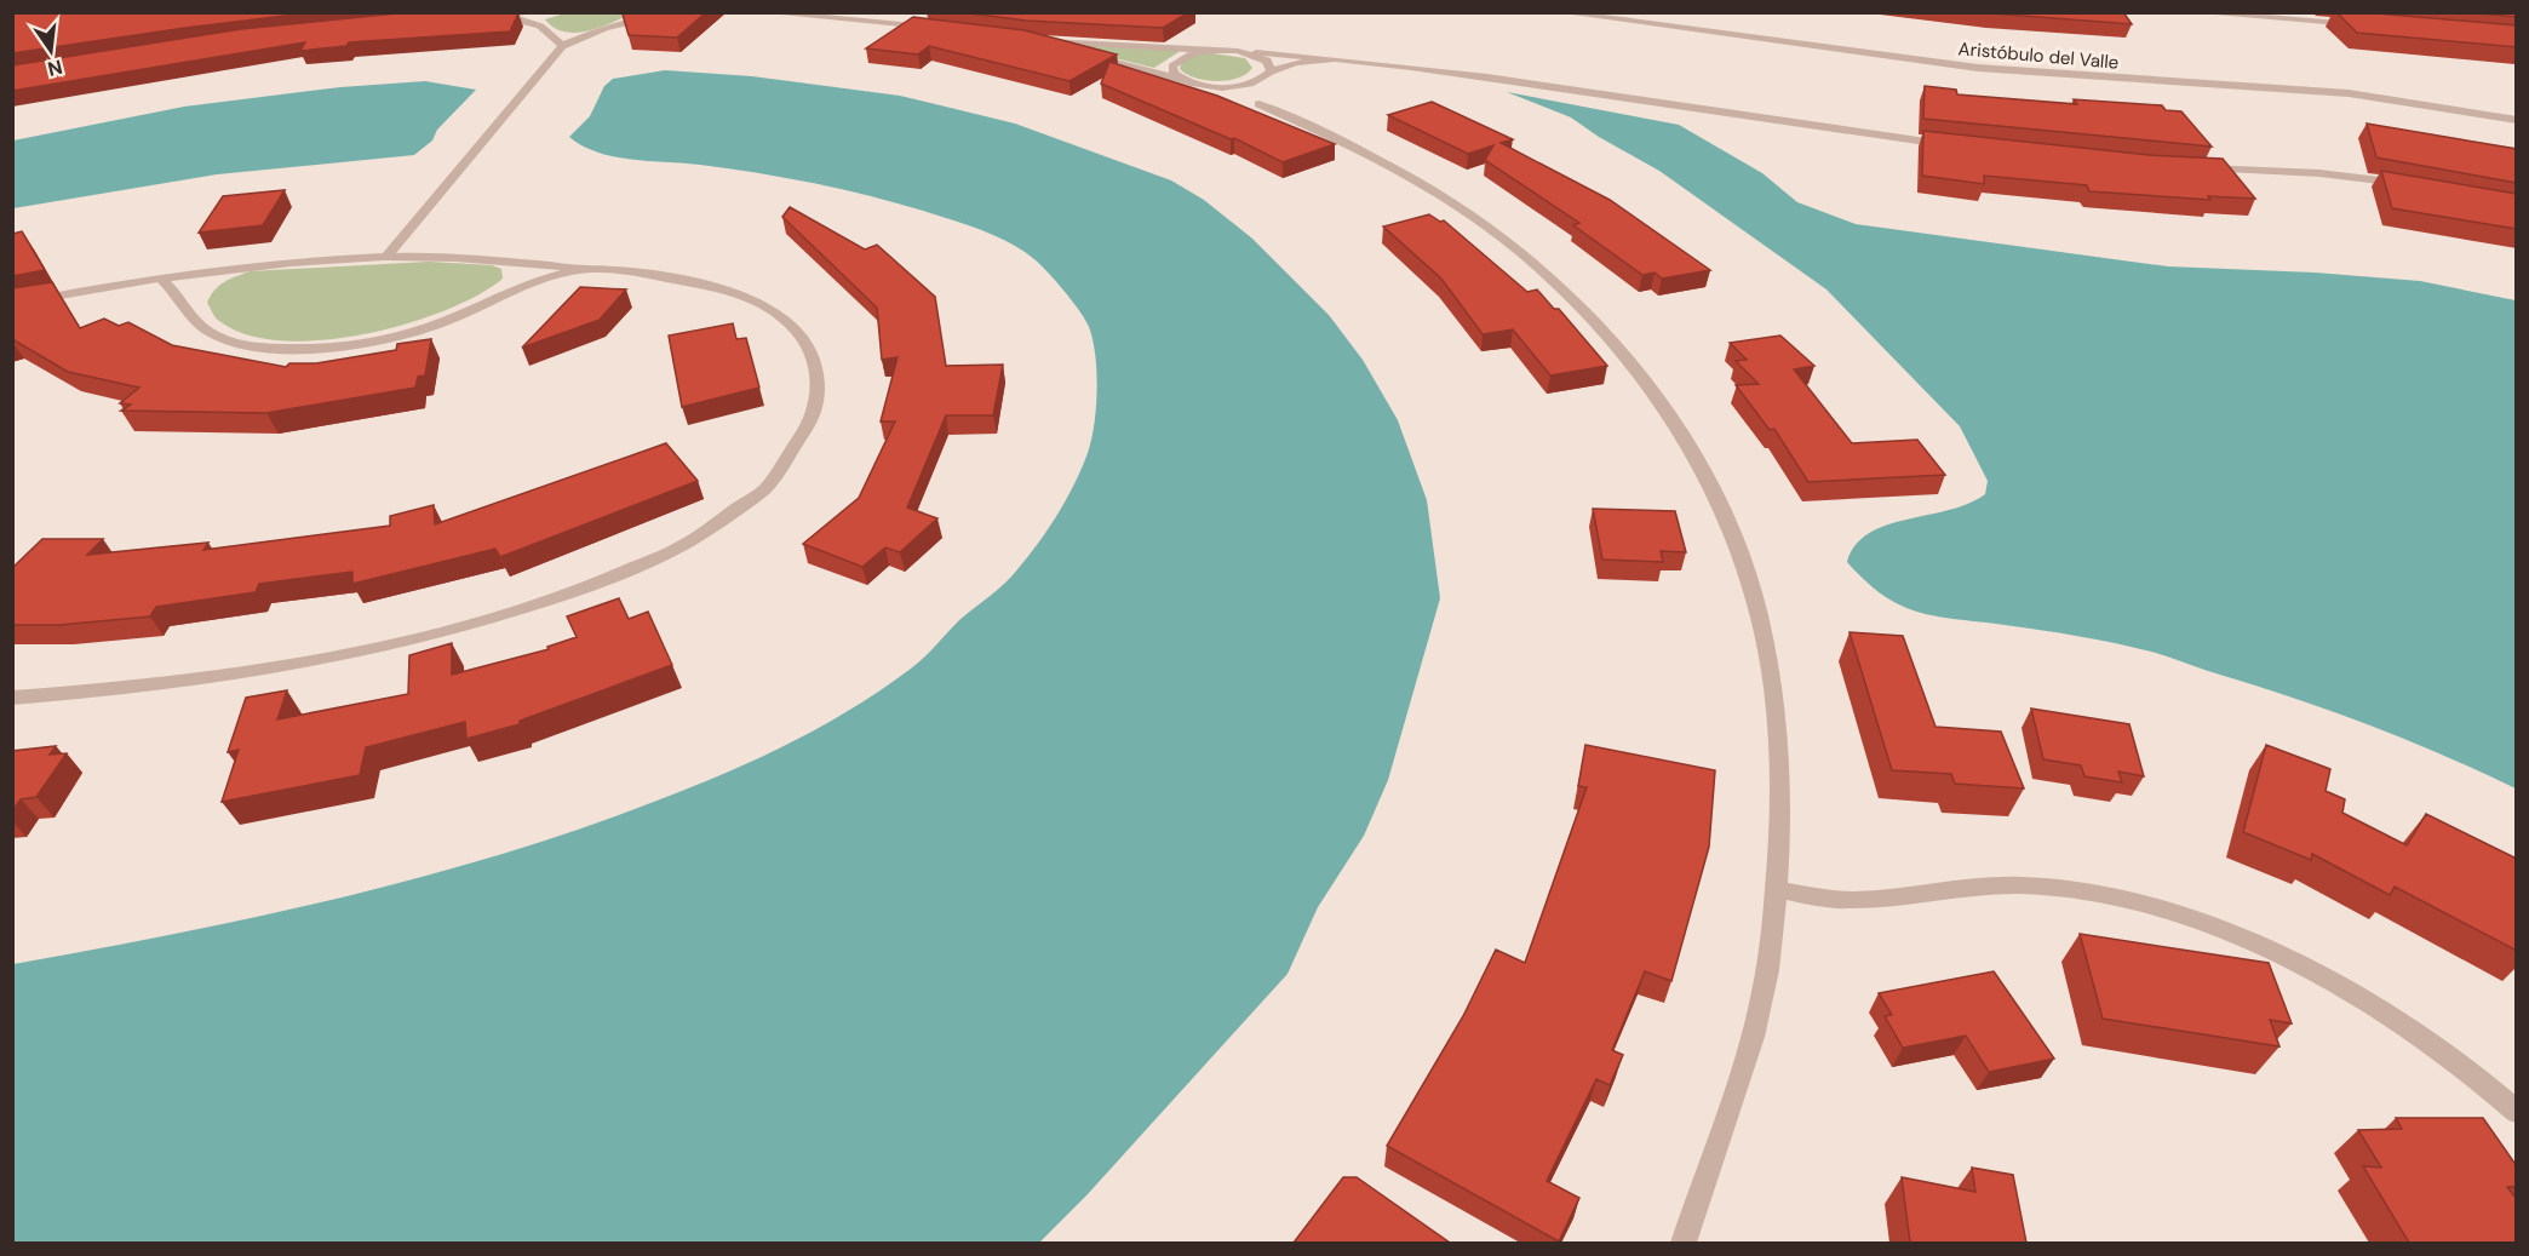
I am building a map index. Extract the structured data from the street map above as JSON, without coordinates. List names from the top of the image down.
{
  "streets": {
    "street": ["Aristóbulo del Valle"]
  },
  "north": "bottom"
}
